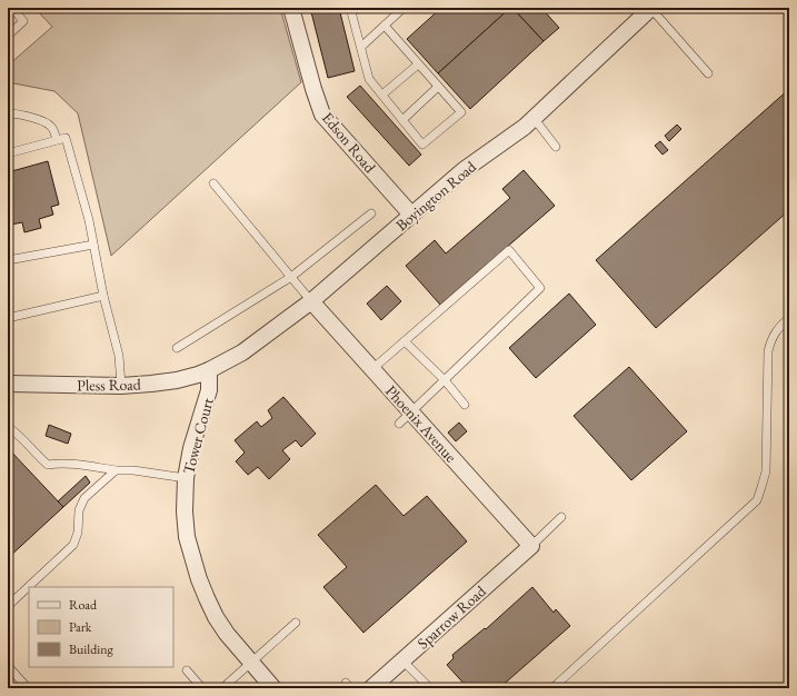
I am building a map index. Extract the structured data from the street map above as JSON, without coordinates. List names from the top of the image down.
{
  "streets": {
    "street": [
      "Edson Road",
      "Boyington Road",
      "Pless Road",
      "Phoenix Avenue",
      "Tower Court",
      "Sparrow Road"
    ]
  },
  "crossings": [
    ["Edson Road", "Boyington Road"],
    ["Boyington Road", "Pless Road"],
    ["Boyington Road", "Phoenix Avenue"],
    ["Boyington Road", "Tower Court"],
    ["Pless Road", "Tower Court"],
    ["Phoenix Avenue", "Sparrow Road"]
  ],
  "legend": ["Road", "Park", "Building"]
}
